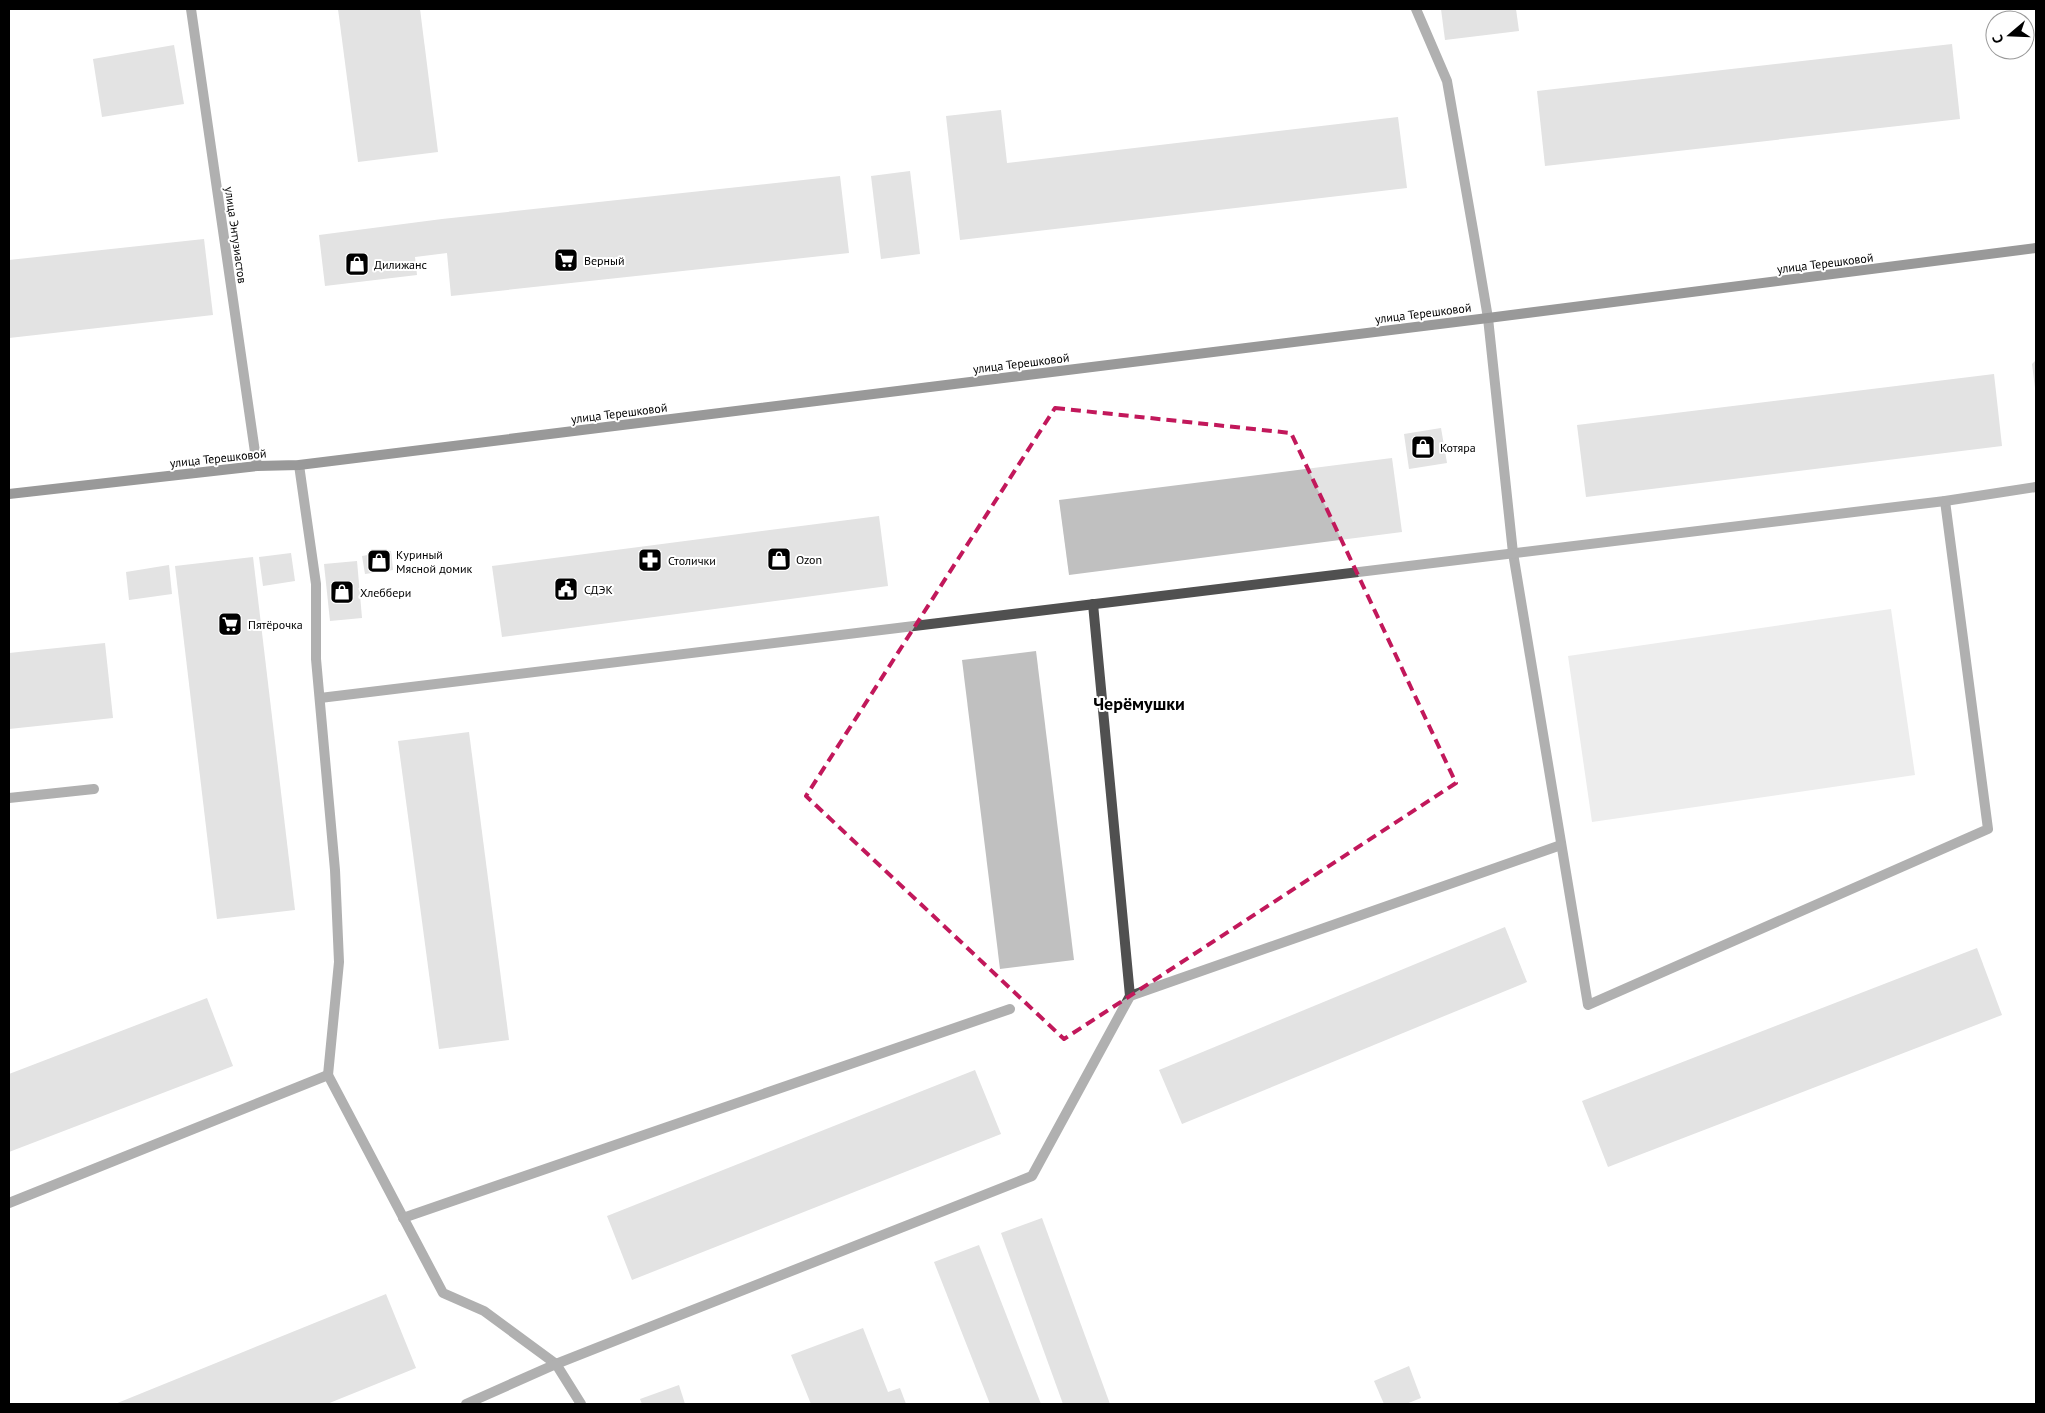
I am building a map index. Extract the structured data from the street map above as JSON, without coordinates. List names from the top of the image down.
{
  "streets": {
    "main road": ["улица Терешковой"],
    "street": ["улица Энтузиастов"]
  },
  "crossings": [
    ["улица Энтузиастов", "улица Терешковой"]
  ],
  "districts": ["Черёмушки"],
  "places": {
    "supermarket": ["Верный", "Пятёрочка"],
    "shop": [
      "Дилижанс",
      "Котяра",
      "Ozon",
      "Куриный Мясной домик",
      "Хлеббери"
    ],
    "pharmacy": ["Столички"],
    "public building": ["СДЭК"]
  },
  "north": "left"
}
